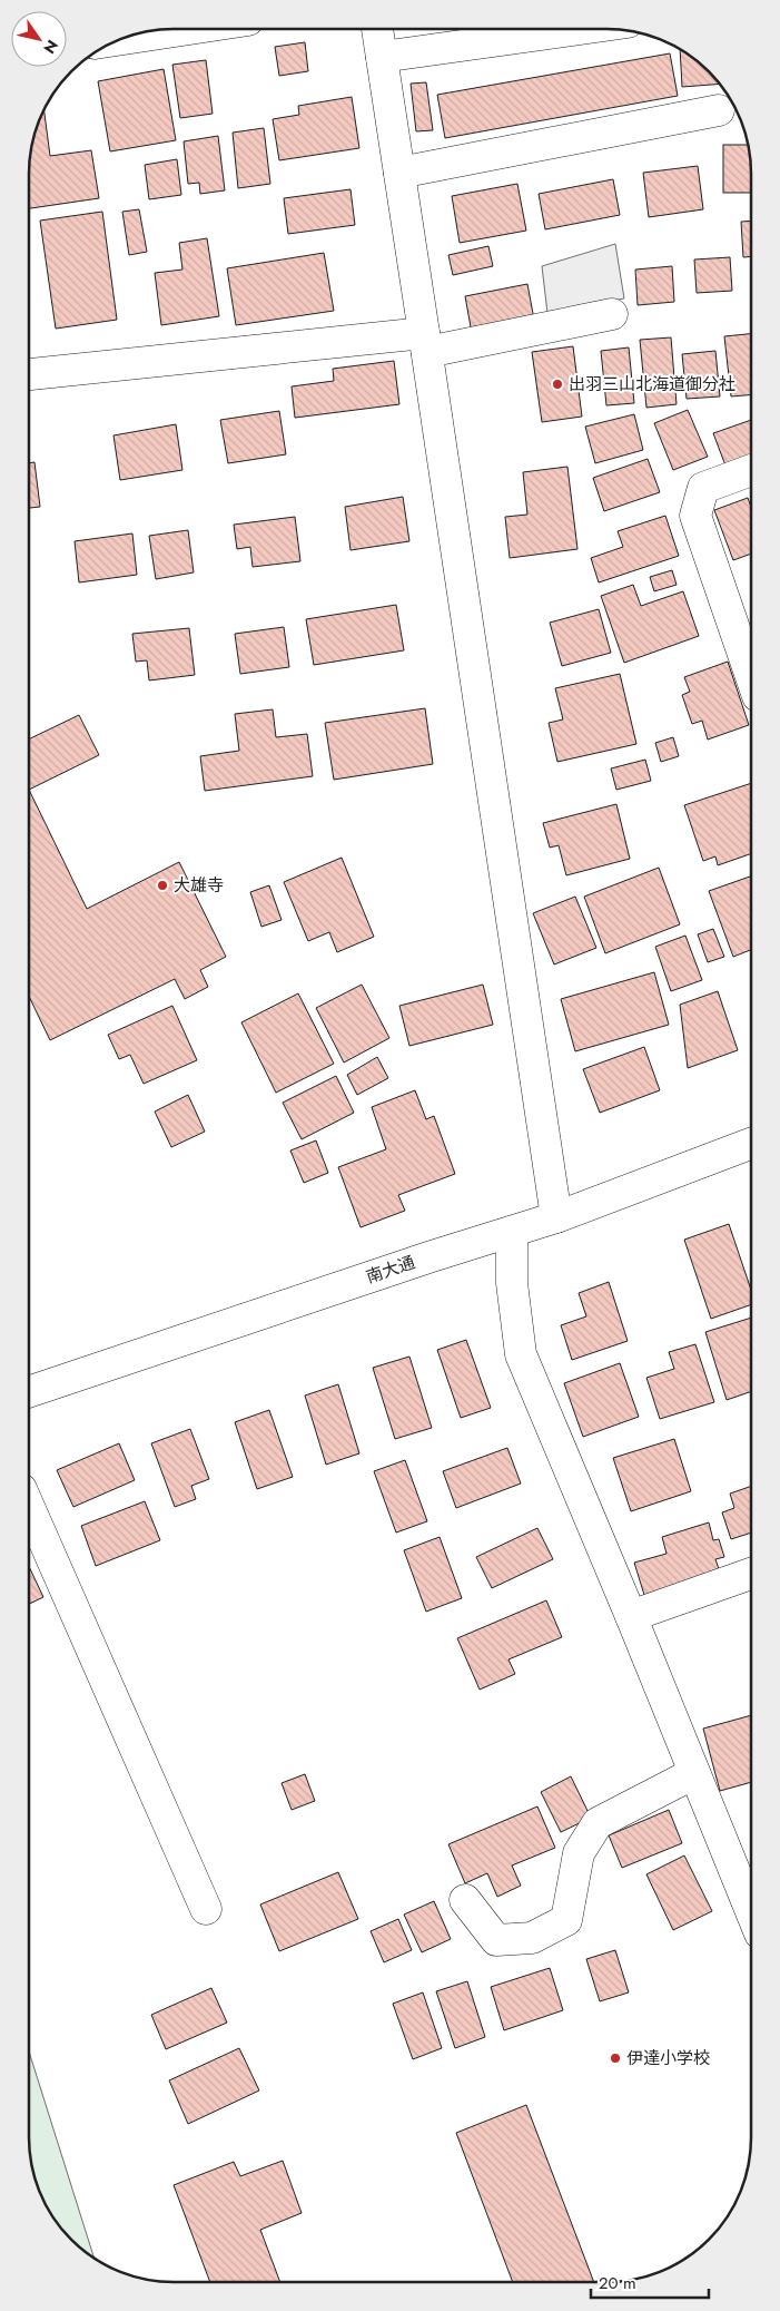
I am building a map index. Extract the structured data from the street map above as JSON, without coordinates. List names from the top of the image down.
{
  "streets": {
    "street": ["南大通"]
  },
  "places": ["出羽三山北海道御分社", "大雄寺", "伊達小学校"],
  "scale_bar": "20 m",
  "north": "bottom right"
}
